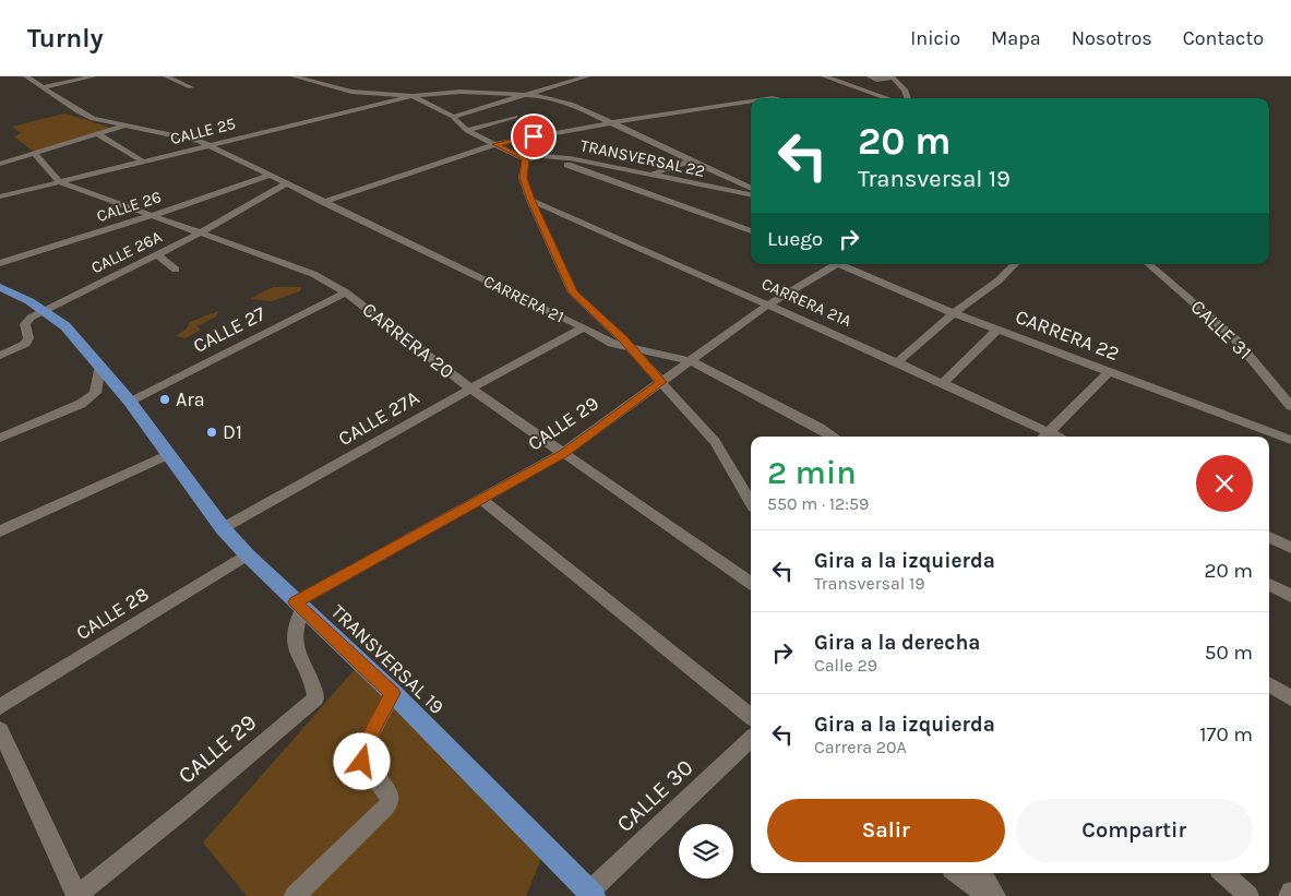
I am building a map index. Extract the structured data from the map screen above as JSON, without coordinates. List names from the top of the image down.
{
  "streets": {
    "main road": ["TRANSVERSAL 19"],
    "street": [
      "CALLE 25",
      "TRANSVERSAL 22",
      "CALLE 26",
      "CALLE 26A",
      "CARRERA 21",
      "CARRERA 21A",
      "CALLE 27",
      "CALLE 31",
      "CARRERA 22",
      "CARRERA 20",
      "CALLE 27A",
      "CALLE 29",
      "CALLE 28",
      "CALLE 30"
    ]
  },
  "crossings": [
    ["CALLE 25", "CARRERA 21"],
    ["CALLE 25", "CARRERA 20"],
    ["CALLE 26", "CARRERA 21"],
    ["CALLE 26", "CARRERA 20"],
    ["CALLE 26A", "CARRERA 21"],
    ["CALLE 26A", "CARRERA 20"],
    ["CALLE 26A", "TRANSVERSAL 19"],
    ["CARRERA 21", "CALLE 27A"],
    ["CARRERA 21", "CALLE 29"],
    ["CARRERA 21A", "CALLE 29"],
    ["CALLE 27", "CARRERA 20"],
    ["CALLE 27", "TRANSVERSAL 19"],
    ["CARRERA 20", "CALLE 27A"],
    ["CARRERA 20", "CALLE 29"],
    ["CALLE 27A", "TRANSVERSAL 19"],
    ["CALLE 29", "TRANSVERSAL 19"],
    ["CALLE 28", "TRANSVERSAL 19"],
    ["TRANSVERSAL 19", "CALLE 30"]
  ],
  "places": ["Ara", "D1"],
  "page": {
    "header": "Turnly",
    "nav": [
      "Inicio",
      "Mapa",
      "Nosotros",
      "Contacto"
    ],
    "turn": ["20 m", "Transversal 19"],
    "then": "Luego",
    "heading": ["2 min", "550 m · 12:59"],
    "list": [
      {
        "name": "Gira a la izquierda",
        "note": "Transversal 19",
        "value": "20 m"
      },
      {
        "name": "Gira a la derecha",
        "note": "Calle 29",
        "value": "50 m"
      },
      {
        "name": "Gira a la izquierda",
        "note": "Carrera 20A",
        "value": "170 m"
      }
    ],
    "buttons": ["Salir", "Compartir"]
  }
}
